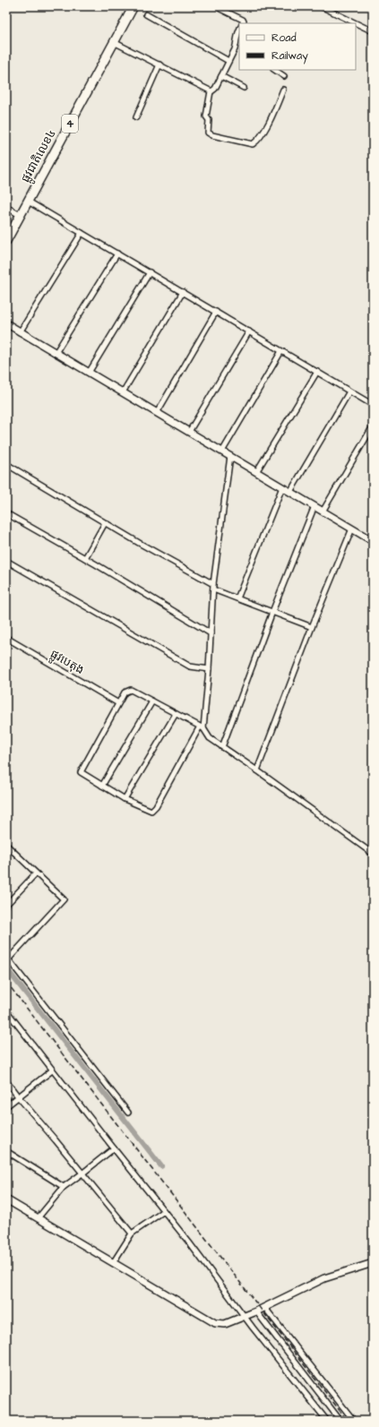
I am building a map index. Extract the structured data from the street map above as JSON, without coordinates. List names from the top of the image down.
{
  "streets": {
    "highway": ["4", "ផ្លូវជាតិលេខ៤"],
    "street": ["ផ្លូវបេតុង"]
  },
  "legend": ["Road", "Railway"]
}
